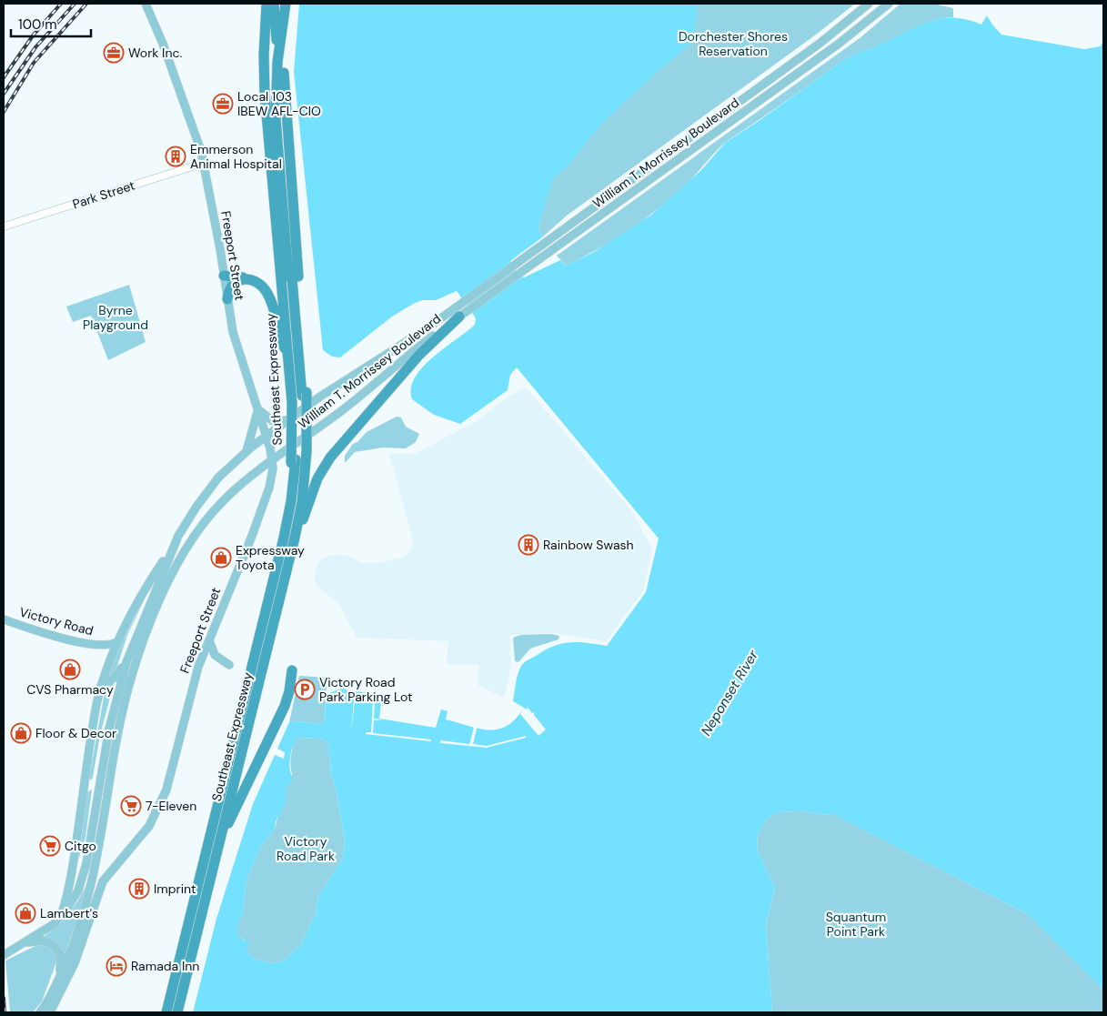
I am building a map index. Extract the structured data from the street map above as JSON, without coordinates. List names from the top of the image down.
{
  "streets": {
    "highway": ["Southeast Expressway"],
    "main road": ["William T. Morrissey Boulevard", "Freeport Street", "Victory Road"],
    "street": ["Park Street"]
  },
  "crossings": [
    ["William T. Morrissey Boulevard", "Freeport Street"],
    ["Park Street", "Freeport Street"]
  ],
  "water": ["Neponset River"],
  "parks": [
    "Dorchester Shores Reservation",
    "Byrne Playground",
    "Victory Road Park",
    "Squantum Point Park"
  ],
  "places": {
    "office": ["Work Inc.", "Local 103 IBEW AFL-CIO"],
    "building": ["Emmerson Animal Hospital", "Rainbow Swash", "Imprint"],
    "shop": [
      "Expressway Toyota",
      "CVS Pharmacy",
      "Floor & Decor",
      "Lambert's"
    ],
    "parking": ["Victory Road Park Parking Lot"],
    "supermarket": ["7-Eleven", "Citgo"],
    "hotel": ["Ramada Inn"]
  },
  "scale_bar": "100 m"
}
